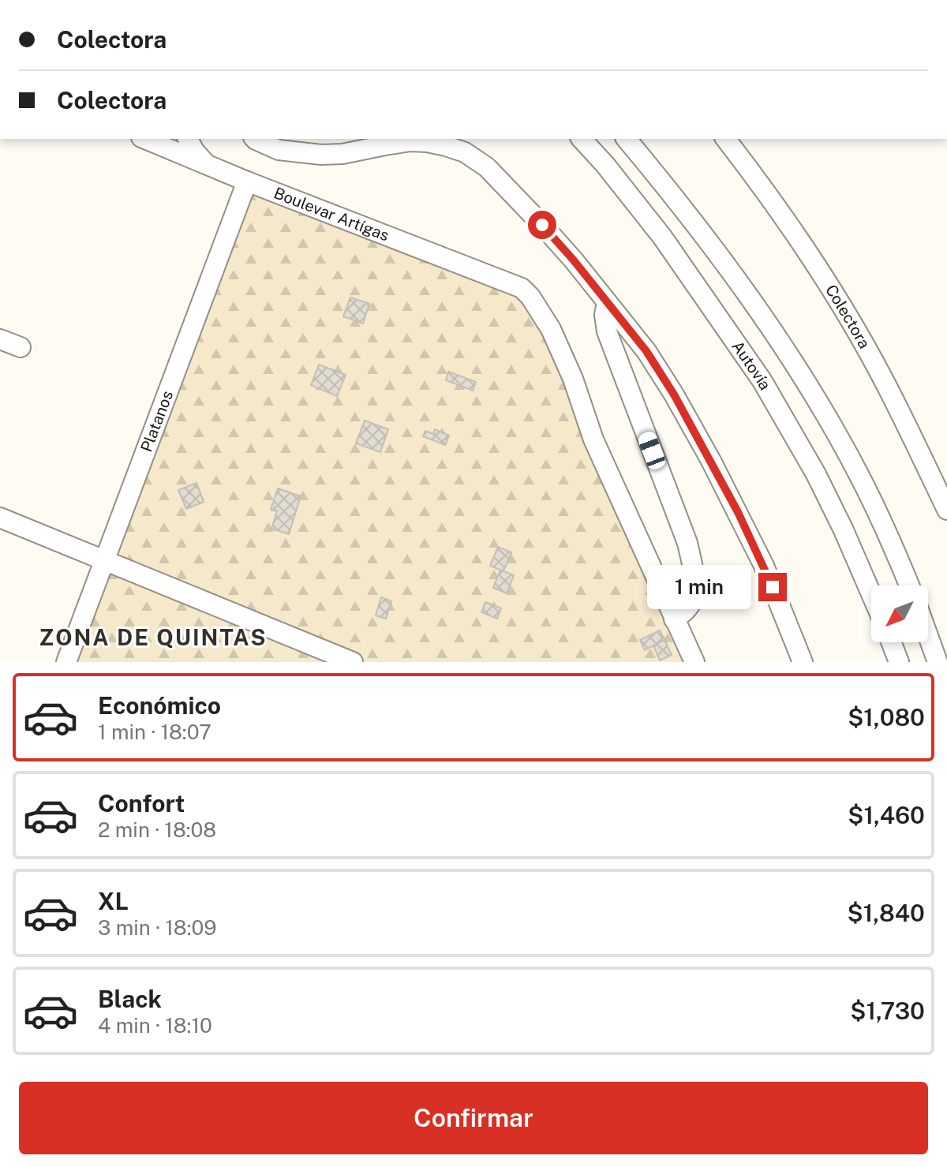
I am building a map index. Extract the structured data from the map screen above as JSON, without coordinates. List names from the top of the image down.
{
  "streets": {
    "street": [
      "Boulevar Artígas",
      "Colectora",
      "Autovía",
      "Platanos"
    ]
  },
  "crossings": [
    ["Boulevar Artígas", "Platanos"]
  ],
  "districts": ["ZONA DE QUINTAS"],
  "north": "bottom left",
  "page": {
    "banner": ["Colectora", "Colectora"],
    "bubble": "1 min",
    "list": [
      {
        "name": "Económico",
        "note": "1 min · 18:07",
        "value": "$1,080"
      },
      {
        "name": "Confort",
        "note": "2 min · 18:08",
        "value": "$1,460"
      },
      {
        "name": "XL",
        "note": "3 min · 18:09",
        "value": "$1,840"
      },
      {
        "name": "Black",
        "note": "4 min · 18:10",
        "value": "$1,730"
      }
    ],
    "buttons": "Confirmar"
  }
}
